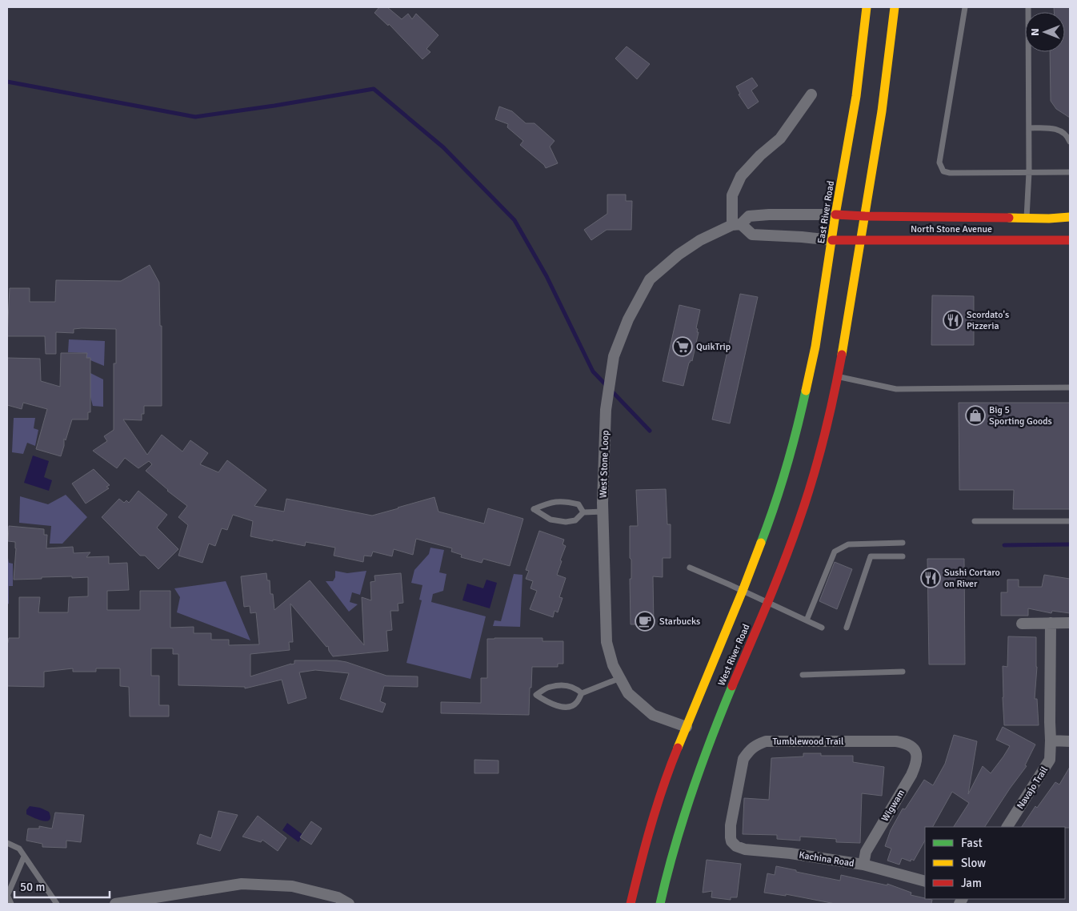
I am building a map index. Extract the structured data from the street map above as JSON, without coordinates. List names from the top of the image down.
{
  "streets": {
    "main road": ["East River Road", "North Stone Avenue", "West River Road"],
    "street": [
      "West Stone Loop",
      "Tumblewood Trail",
      "Navajo Trail",
      "Wigwam",
      "Kachina Road"
    ]
  },
  "crossings": [
    ["East River Road", "North Stone Avenue"],
    ["East River Road", "West Stone Loop"],
    ["East River Road", "West River Road"],
    ["North Stone Avenue", "West Stone Loop"],
    ["West Stone Loop", "West River Road"],
    ["Tumblewood Trail", "Wigwam"],
    ["Tumblewood Trail", "Kachina Road"],
    ["Wigwam", "Kachina Road"]
  ],
  "places": {
    "restaurant": ["Scordato's Pizzeria", "Sushi Cortaro on River"],
    "supermarket": ["QuikTrip"],
    "shop": ["Big 5 Sporting Goods"],
    "cafe": ["Starbucks"]
  },
  "legend": ["Fast", "Slow", "Jam"],
  "scale_bar": "50 m",
  "north": "left"
}
